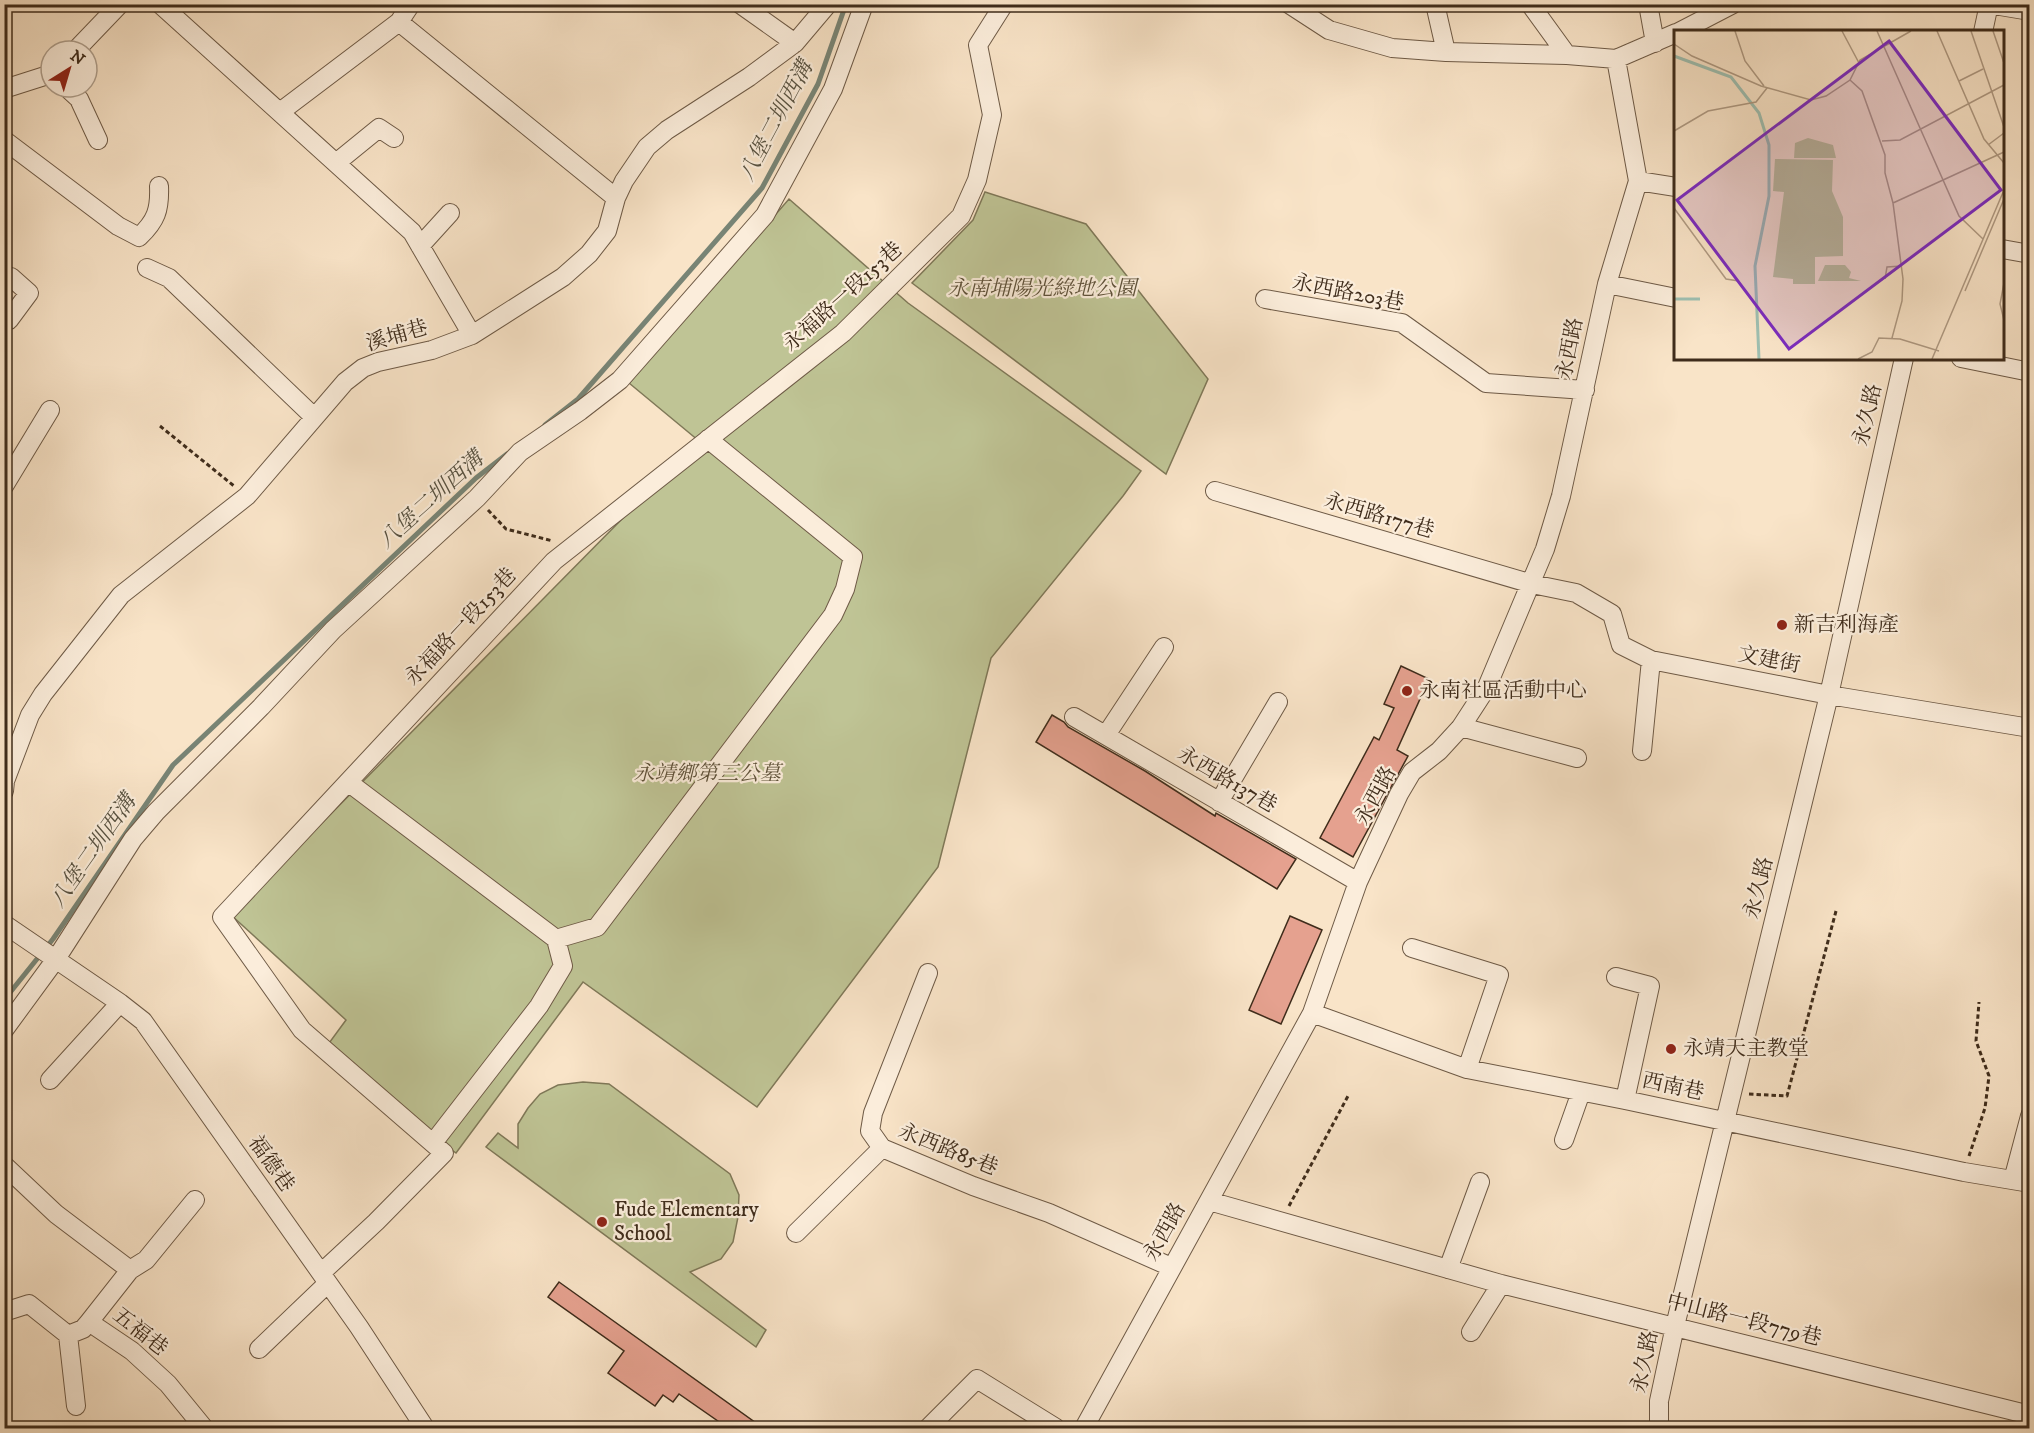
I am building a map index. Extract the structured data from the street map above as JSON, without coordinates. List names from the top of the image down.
{
  "streets": {
    "street": [
      "永西路203巷",
      "永福路一段153巷",
      "溪埔巷",
      "永西路",
      "永久路",
      "永西路177巷",
      "文建街",
      "永西路137巷",
      "西南巷",
      "永西路85巷",
      "福德巷",
      "中山路一段779巷",
      "五福巷"
    ]
  },
  "crossings": [
    ["永西路203巷", "永西路"],
    ["永西路", "永西路177巷"],
    ["永西路", "文建街"],
    ["永西路", "永西路137巷"],
    ["永西路", "西南巷"],
    ["永西路", "永西路85巷"],
    ["永西路", "中山路一段779巷"],
    ["永久路", "文建街"],
    ["永久路", "西南巷"],
    ["永久路", "中山路一段779巷"],
    ["永西路177巷", "文建街"]
  ],
  "water": ["八堡二圳西溝"],
  "parks": ["永南埔陽光綠地公園", "永靖鄉第三公墓"],
  "places": [
    "新吉利海產",
    "永南社區活動中心",
    "永靖天主教堂",
    "Fude Elementary School"
  ],
  "north": "top right"
}
